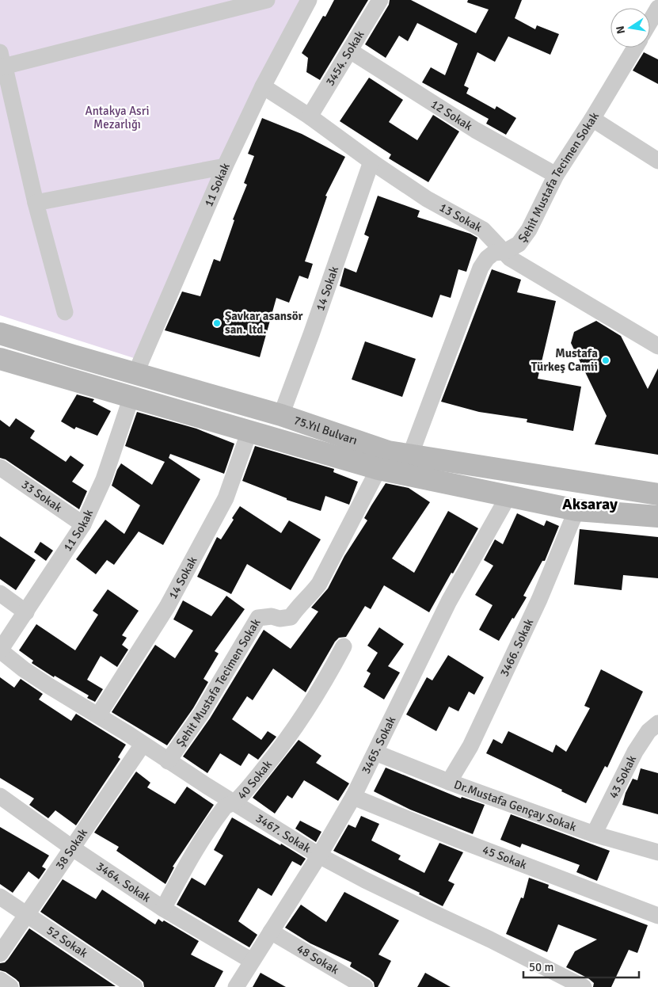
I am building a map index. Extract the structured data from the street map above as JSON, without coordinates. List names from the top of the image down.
{
  "streets": {
    "main road": ["75.Yıl Bulvarı"],
    "street": [
      "3454. Sokak",
      "12 Sokak",
      "Şehit Mustafa Tecimen Sokak",
      "11 Sokak",
      "13 Sokak",
      "14 Sokak",
      "33 Sokak",
      "3466. Sokak",
      "3465. Sokak",
      "43 Sokak",
      "40 Sokak",
      "Dr.Mustafa Gençay Sokak",
      "3467. Sokak",
      "38 Sokak",
      "45 Sokak",
      "3464. Sokak",
      "52 Sokak",
      "48 Sokak"
    ]
  },
  "crossings": [
    ["3454. Sokak", "12 Sokak"],
    ["3454. Sokak", "13 Sokak"],
    ["12 Sokak", "Şehit Mustafa Tecimen Sokak"],
    ["Şehit Mustafa Tecimen Sokak", "13 Sokak"],
    ["Şehit Mustafa Tecimen Sokak", "75.Yıl Bulvarı"],
    ["Şehit Mustafa Tecimen Sokak", "3467. Sokak"],
    ["11 Sokak", "13 Sokak"],
    ["11 Sokak", "75.Yıl Bulvarı"],
    ["11 Sokak", "33 Sokak"],
    ["11 Sokak", "3467. Sokak"],
    ["13 Sokak", "14 Sokak"],
    ["14 Sokak", "75.Yıl Bulvarı"],
    ["14 Sokak", "3467. Sokak"],
    ["75.Yıl Bulvarı", "3466. Sokak"],
    ["75.Yıl Bulvarı", "3465. Sokak"],
    ["3466. Sokak", "Dr.Mustafa Gençay Sokak"],
    ["3465. Sokak", "Dr.Mustafa Gençay Sokak"],
    ["3465. Sokak", "3467. Sokak"],
    ["3465. Sokak", "45 Sokak"],
    ["3465. Sokak", "3464. Sokak"],
    ["3465. Sokak", "48 Sokak"],
    ["43 Sokak", "Dr.Mustafa Gençay Sokak"],
    ["40 Sokak", "3467. Sokak"],
    ["40 Sokak", "3464. Sokak"],
    ["3467. Sokak", "38 Sokak"],
    ["38 Sokak", "3464. Sokak"],
    ["38 Sokak", "52 Sokak"]
  ],
  "districts": ["Aksaray"],
  "parks": ["Antakya Asri Mezarlığı"],
  "places": ["Şavkar asansör san. ltd.", "Mustafa Türkeş Camii"],
  "scale_bar": "50 m",
  "north": "left"
}
